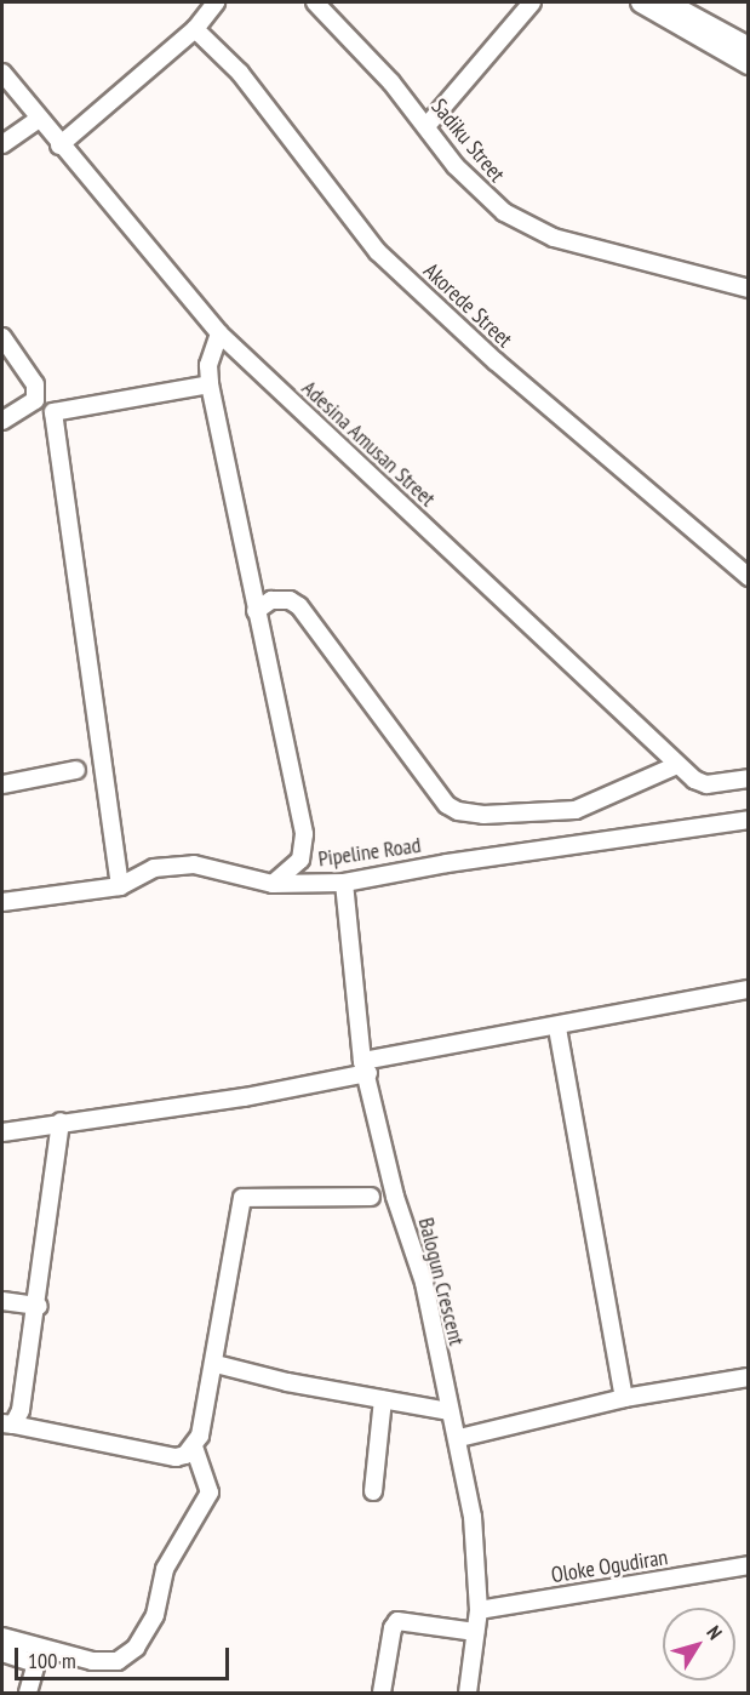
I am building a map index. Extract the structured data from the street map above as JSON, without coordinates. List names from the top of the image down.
{
  "streets": {
    "street": [
      "Sadiku Street",
      "Akorede Street",
      "Adesina Amusan Street",
      "Pipeline Road",
      "Balogun Crescent",
      "Oloke Ogudiran"
    ]
  },
  "crossings": [
    ["Pipeline Road", "Balogun Crescent"],
    ["Balogun Crescent", "Oloke Ogudiran"]
  ],
  "scale_bar": "100 m",
  "north": "top right"
}
